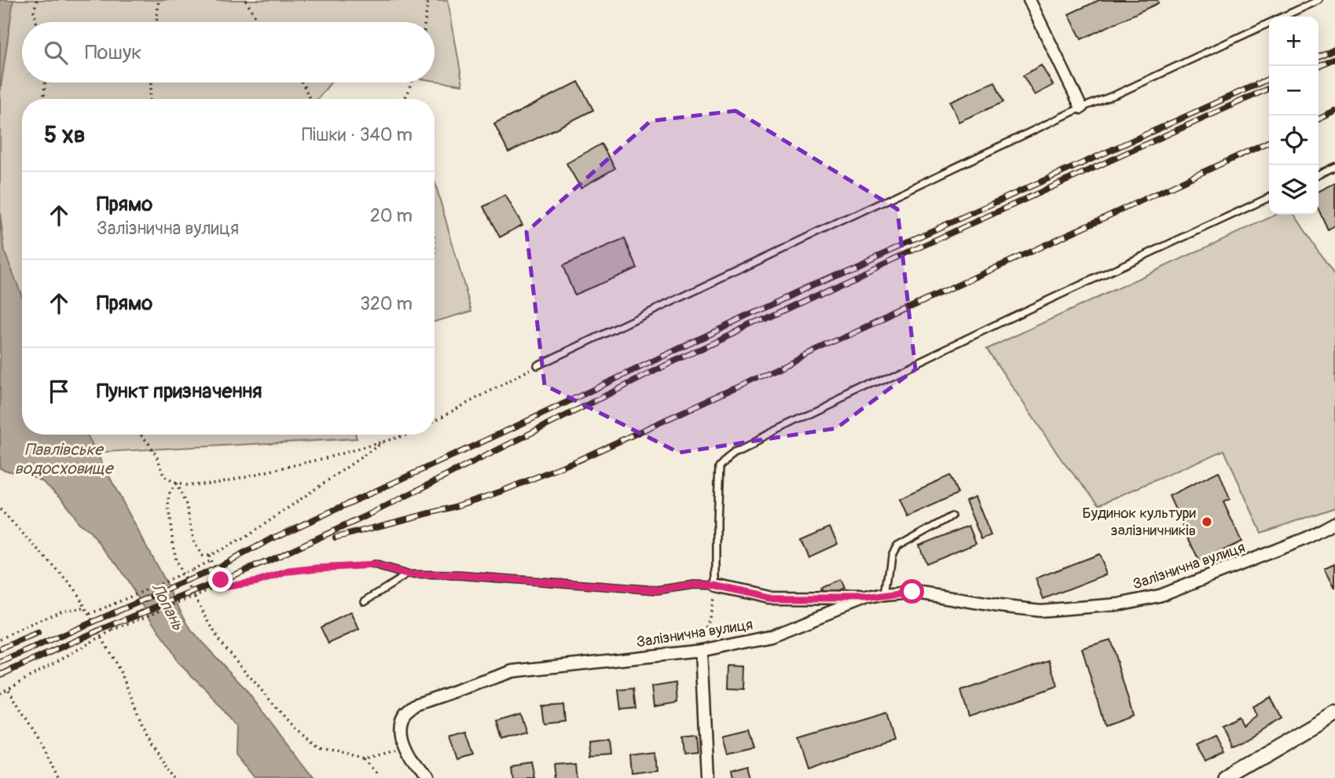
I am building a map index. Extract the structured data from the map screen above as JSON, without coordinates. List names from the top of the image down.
{
  "streets": {
    "street": ["Залізнична вулиця"]
  },
  "water": ["Павлівське водосховище", "Лопань"],
  "places": ["Будинок культури залізничників"],
  "page": {
    "map_buttons": ["+", "−"],
    "search": "Пошук",
    "heading": ["5 хв", "Пішки · 340 m"],
    "list": [
      ["Прямо", "Залізнична вулиця", "20 m"],
      ["Прямо", "320 m"],
      "Пункт призначення"
    ]
  }
}
